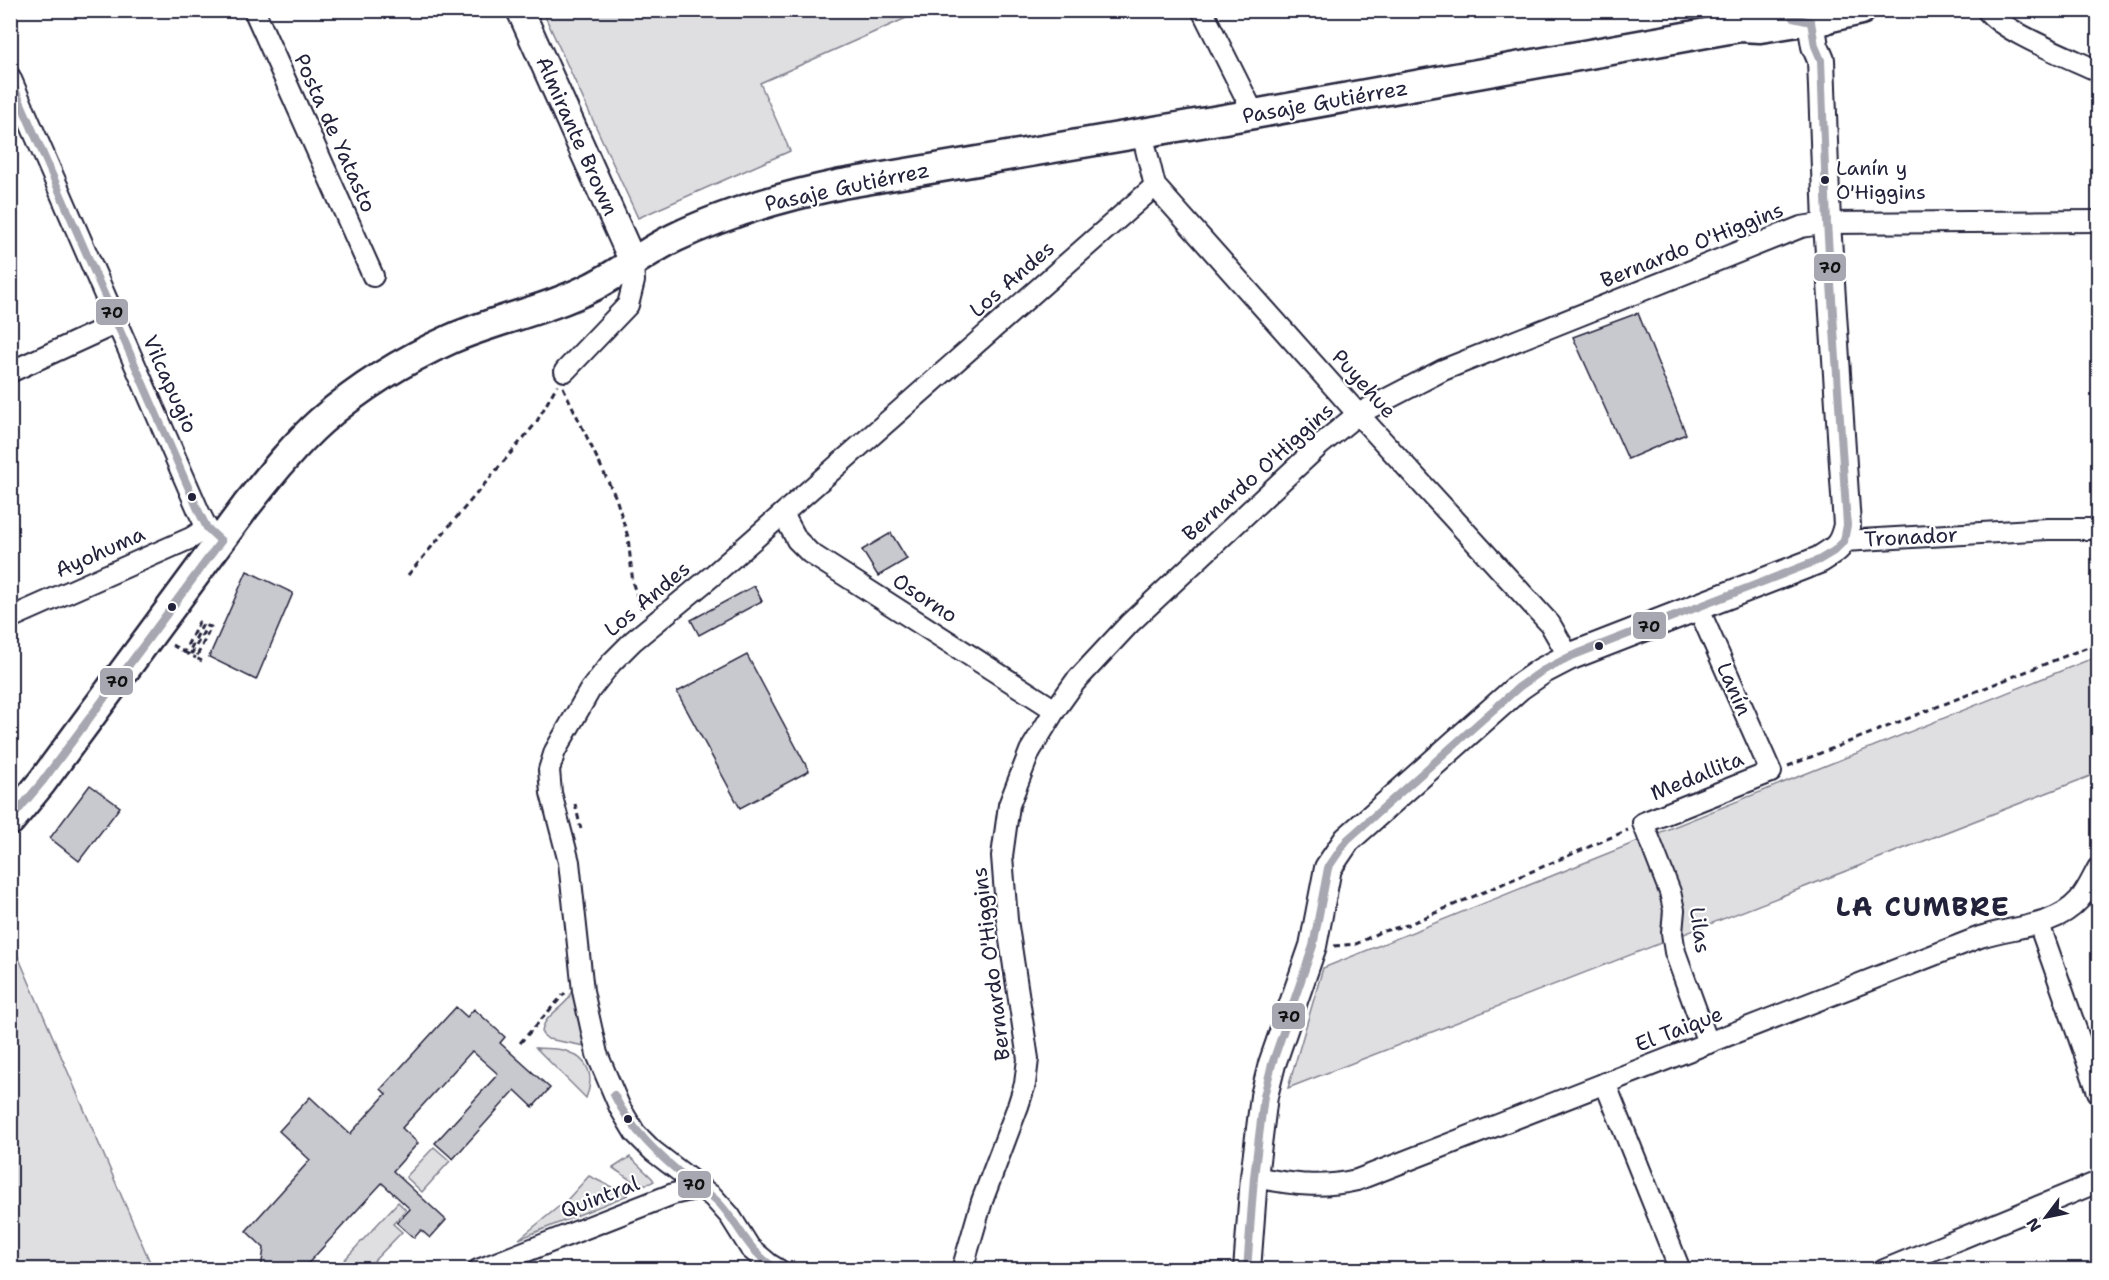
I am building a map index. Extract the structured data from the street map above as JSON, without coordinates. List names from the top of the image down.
{
  "streets": {
    "main road": ["Pasaje Gutiérrez"],
    "street": [
      "Posta de Yatasto",
      "Almirante Brown",
      "Bernardo O'Higgins",
      "Los Andes",
      "Vilcapugio",
      "Puyehue",
      "Tronador",
      "Ayohuma",
      "Osorno",
      "Lanín",
      "Medallita",
      "Lilas",
      "El Taique",
      "Quintral"
    ]
  },
  "crossings": [
    ["Pasaje Gutiérrez", "Almirante Brown"],
    ["Pasaje Gutiérrez", "Vilcapugio"],
    ["Pasaje Gutiérrez", "Puyehue"],
    ["Pasaje Gutiérrez", "Ayohuma"],
    ["Bernardo O'Higgins", "Puyehue"],
    ["Bernardo O'Higgins", "Osorno"],
    ["Los Andes", "Puyehue"],
    ["Los Andes", "Osorno"],
    ["Los Andes", "Quintral"],
    ["Vilcapugio", "Ayohuma"],
    ["Puyehue", "Tronador"],
    ["Tronador", "Lanín"],
    ["Tronador", "Medallita"],
    ["Tronador", "El Taique"],
    ["Lanín", "Medallita"],
    ["Medallita", "Lilas"],
    ["Lilas", "El Taique"]
  ],
  "districts": ["LA CUMBRE"],
  "places": ["Lanín y O'Higgins"],
  "lines": ["transit line 70"],
  "north": "bottom left"
}
